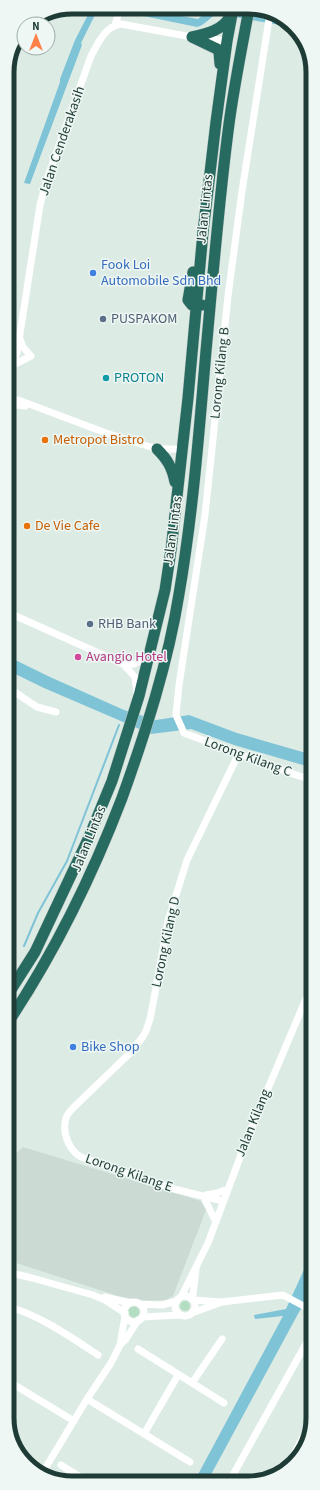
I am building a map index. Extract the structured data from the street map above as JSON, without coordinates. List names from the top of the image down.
{
  "streets": {
    "highway": ["Jalan Lintas"],
    "street": [
      "Jalan Cenderakasih",
      "Lorong Kilang B",
      "Lorong Kilang C",
      "Lorong Kilang D",
      "Jalan Kilang",
      "Lorong Kilang E"
    ]
  },
  "crossings": [
    ["Lorong Kilang B", "Lorong Kilang C"],
    ["Lorong Kilang C", "Lorong Kilang D"],
    ["Lorong Kilang D", "Lorong Kilang E"],
    ["Jalan Kilang", "Lorong Kilang E"]
  ],
  "places": [
    "Fook Loi Automobile Sdn Bhd",
    "PUSPAKOM",
    "PROTON",
    "Metropot Bistro",
    "De Vie Cafe",
    "RHB Bank",
    "Avangio Hotel",
    "Bike Shop"
  ],
  "north": "top"
}
